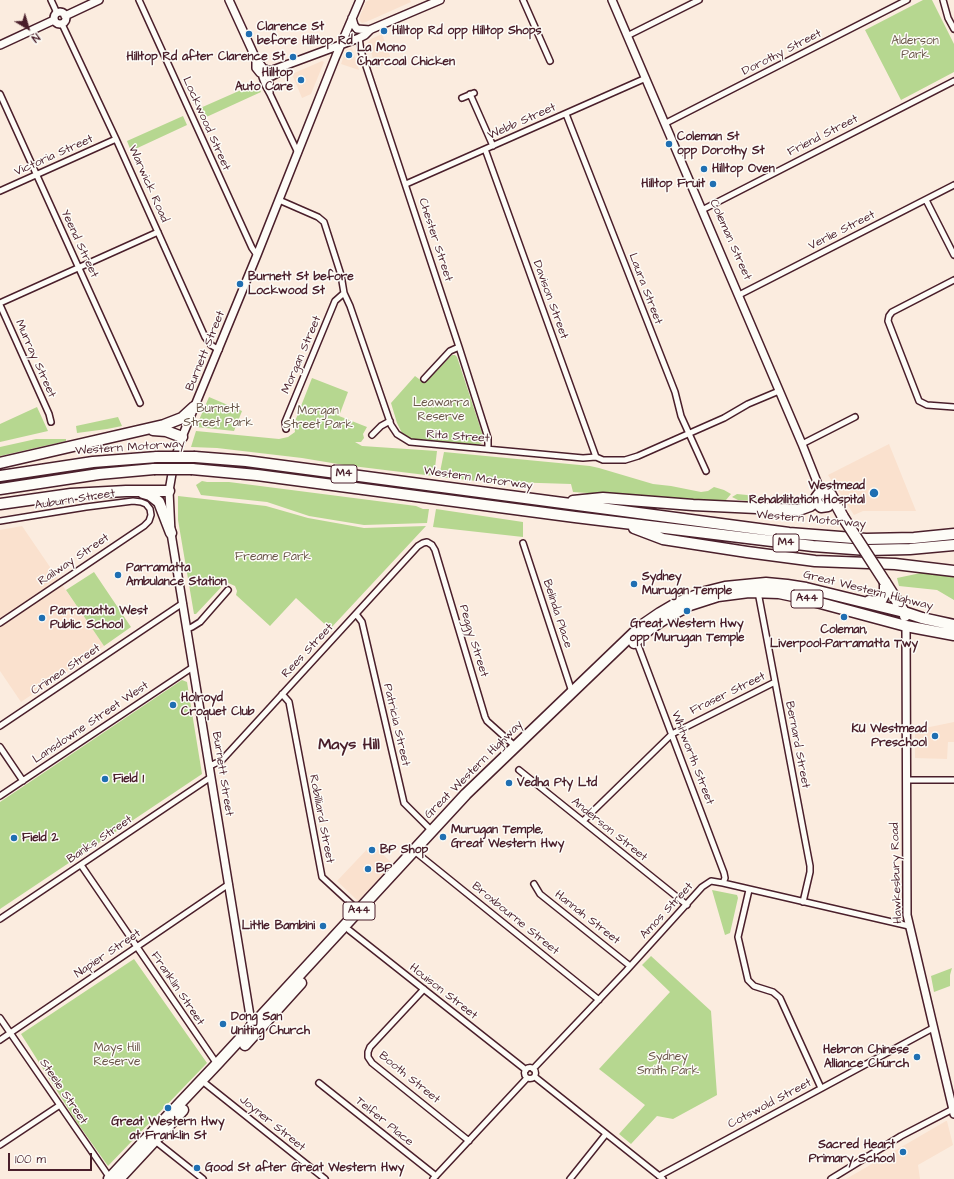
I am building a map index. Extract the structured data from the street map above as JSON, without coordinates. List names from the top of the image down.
{
  "streets": {
    "highway": [
      "Coleman Street",
      "Western Motorway",
      "M4",
      "Great Western Highway",
      "A44"
    ],
    "street": [
      "Dorothy Street",
      "Webb Street",
      "Lockwood Street",
      "Friend Street",
      "Victoria Street",
      "Warwick Road",
      "Verlie Street",
      "Chester Street",
      "Yeend Street",
      "Laura Street",
      "Davison Street",
      "Burnett Street",
      "Morgan Street",
      "Murray Street",
      "Rita Street",
      "Auburn Street",
      "Railway Street",
      "Belinda Place",
      "Peggy Street",
      "Rees Street",
      "Crimea Street",
      "Fraser Street",
      "Lansdowne Street West",
      "Patricia Street",
      "Bernard Street",
      "Whitworth Street",
      "Robilliard Street",
      "Anderson Street",
      "Banks Street",
      "Hawkesbury Road",
      "Amos Street",
      "Hannah Street",
      "Broxbourne Street",
      "Napier Street",
      "Franklin Street",
      "Houison Street",
      "Booth Street",
      "Steele Street",
      "Cotswold Street",
      "Telfer Place",
      "Joyner Street"
    ]
  },
  "crossings": [
    ["Dorothy Street", "Coleman Street"],
    ["Webb Street", "Chester Street"],
    ["Webb Street", "Coleman Street"],
    ["Webb Street", "Laura Street"],
    ["Webb Street", "Davison Street"],
    ["Lockwood Street", "Burnett Street"],
    ["Friend Street", "Coleman Street"],
    ["Victoria Street", "Warwick Road"],
    ["Victoria Street", "Yeend Street"],
    ["Warwick Road", "Burnett Street"],
    ["Verlie Street", "Coleman Street"],
    ["Chester Street", "Rita Street"],
    ["Coleman Street", "Rita Street"],
    ["Coleman Street", "M4"],
    ["Coleman Street", "Great Western Highway"],
    ["Coleman Street", "Hawkesbury Road"],
    ["Laura Street", "Rita Street"],
    ["Davison Street", "Rita Street"],
    ["Burnett Street", "Rita Street"],
    ["Burnett Street", "Great Western Highway"],
    ["Burnett Street", "Rees Street"],
    ["Burnett Street", "Crimea Street"],
    ["Burnett Street", "Lansdowne Street West"],
    ["Burnett Street", "Banks Street"],
    ["Burnett Street", "Napier Street"],
    ["Morgan Street", "Rita Street"],
    ["Western Motorway", "M4"],
    ["Auburn Street", "Railway Street"],
    ["Great Western Highway", "Belinda Place"],
    ["Great Western Highway", "Peggy Street"],
    ["Great Western Highway", "Patricia Street"],
    ["Great Western Highway", "Bernard Street"],
    ["Great Western Highway", "Whitworth Street"],
    ["Great Western Highway", "Robilliard Street"],
    ["Great Western Highway", "Hawkesbury Road"],
    ["Great Western Highway", "Broxbourne Street"],
    ["Great Western Highway", "Franklin Street"],
    ["Great Western Highway", "Houison Street"],
    ["Great Western Highway", "Steele Street"],
    ["Great Western Highway", "Joyner Street"],
    ["Peggy Street", "Rees Street"],
    ["Rees Street", "Patricia Street"],
    ["Rees Street", "Robilliard Street"],
    ["Fraser Street", "Bernard Street"],
    ["Fraser Street", "Whitworth Street"],
    ["Fraser Street", "Anderson Street"],
    ["Bernard Street", "Amos Street"],
    ["Whitworth Street", "Amos Street"],
    ["Anderson Street", "Amos Street"],
    ["Banks Street", "Franklin Street"],
    ["Hawkesbury Road", "Amos Street"],
    ["Hawkesbury Road", "Cotswold Street"],
    ["Amos Street", "Hannah Street"],
    ["Amos Street", "Broxbourne Street"],
    ["Amos Street", "Houison Street"],
    ["Napier Street", "Franklin Street"],
    ["Napier Street", "Steele Street"],
    ["Houison Street", "Booth Street"]
  ],
  "districts": ["Mays Hill"],
  "parks": [
    "Alderson Park",
    "Leawarra Reserve",
    "Burnett Street Park",
    "Morgan Street Park",
    "Freame Park",
    "Mays Hill Reserve",
    "Sydney Smith Park"
  ],
  "places": [
    "Hilltop Rd opp Hilltop Shops",
    "Clarence St before Hilltop Rd",
    "La Mono Charcoal Chicken",
    "Hilltop Rd after Clarence St",
    "Hilltop Auto Care",
    "Coleman St opp Dorothy St",
    "Hilltop Oven",
    "Hilltop Fruit",
    "Burnett St before Lockwood St",
    "Westmead Rehabilitation Hospital",
    "Parramatta Ambulance Station",
    "Sydney Murugan Temple",
    "Great Western Hwy opp Murugan Temple",
    "Coleman, Liverpool-Parramatta Twy",
    "Parramatta West Public School",
    "Holroyd Croquet Club",
    "KU Westmead Preschool",
    "Field 1",
    "Vedha Pty Ltd",
    "Murugan Temple, Great Western Hwy",
    "Field 2",
    "BP Shop",
    "BP",
    "Little Bambini",
    "Dong San Uniting Church",
    "Hebron Chinese Alliance Church",
    "Great Western Hwy at Franklin St",
    "Sacred Heart Primary School",
    "Good St after Great Western Hwy"
  ],
  "scale_bar": "100 m",
  "north": "bottom right"
}
